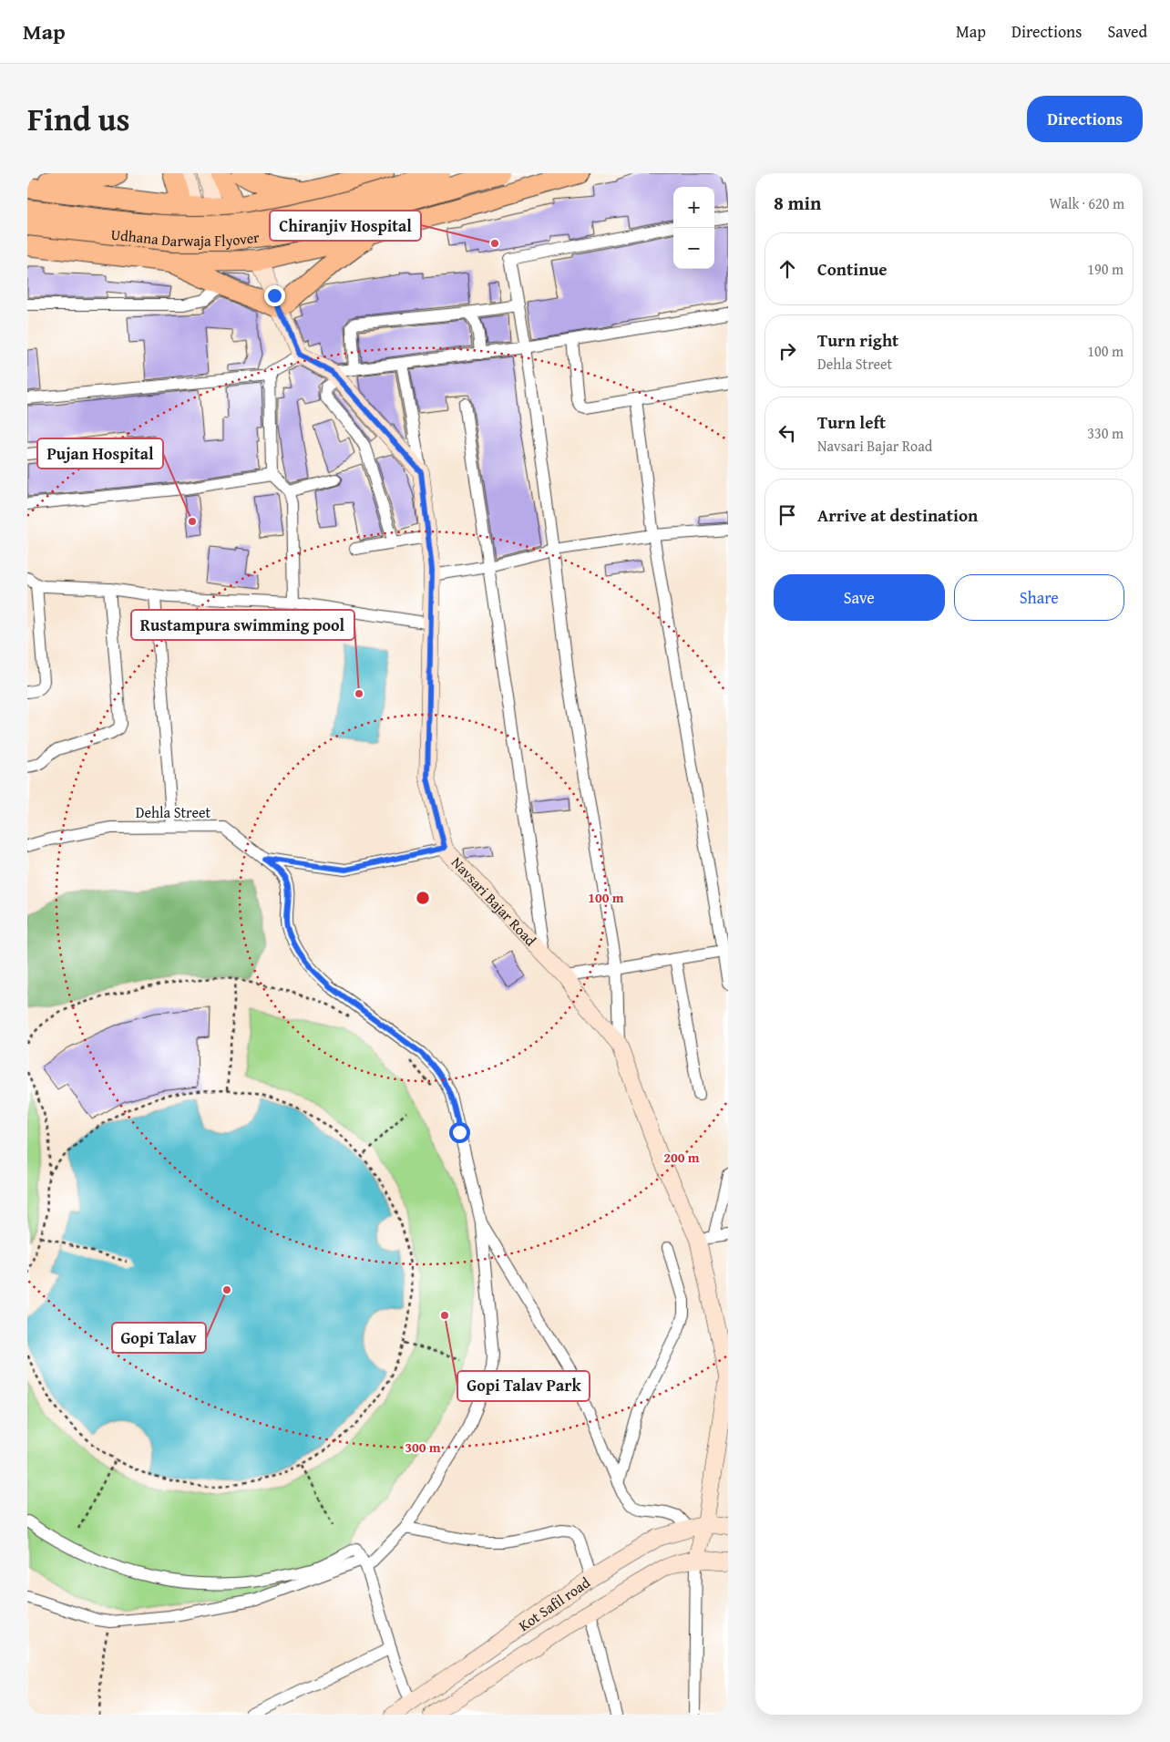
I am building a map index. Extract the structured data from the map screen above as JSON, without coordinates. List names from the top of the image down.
{
  "streets": {
    "highway": ["Udhana Darwaja Flyover"],
    "main road": ["Navsari Bajar Road", "Kot Safil road"],
    "street": ["Dehla Street"]
  },
  "crossings": [
    ["Navsari Bajar Road", "Kot Safil road"]
  ],
  "places": [
    "Chiranjiv Hospital",
    "Pujan Hospital",
    "Rustampura swimming pool",
    "Gopi Talav",
    "Gopi Talav Park"
  ],
  "page": {
    "header": "Map",
    "nav": ["Map", "Directions", "Saved"],
    "title": "Find us",
    "buttons": [
      "Directions",
      ["Save", "Share"]
    ],
    "heading": ["8 min", "Walk · 620 m"],
    "map_buttons": ["+", "−"],
    "list": [
      ["Continue", "190 m"],
      ["Turn right", "Dehla Street", "100 m"],
      ["Turn left", "Navsari Bajar Road", "330 m"],
      "Arrive at destination"
    ]
  },
  "rings": ["100 m", "200 m", "300 m"]
}
